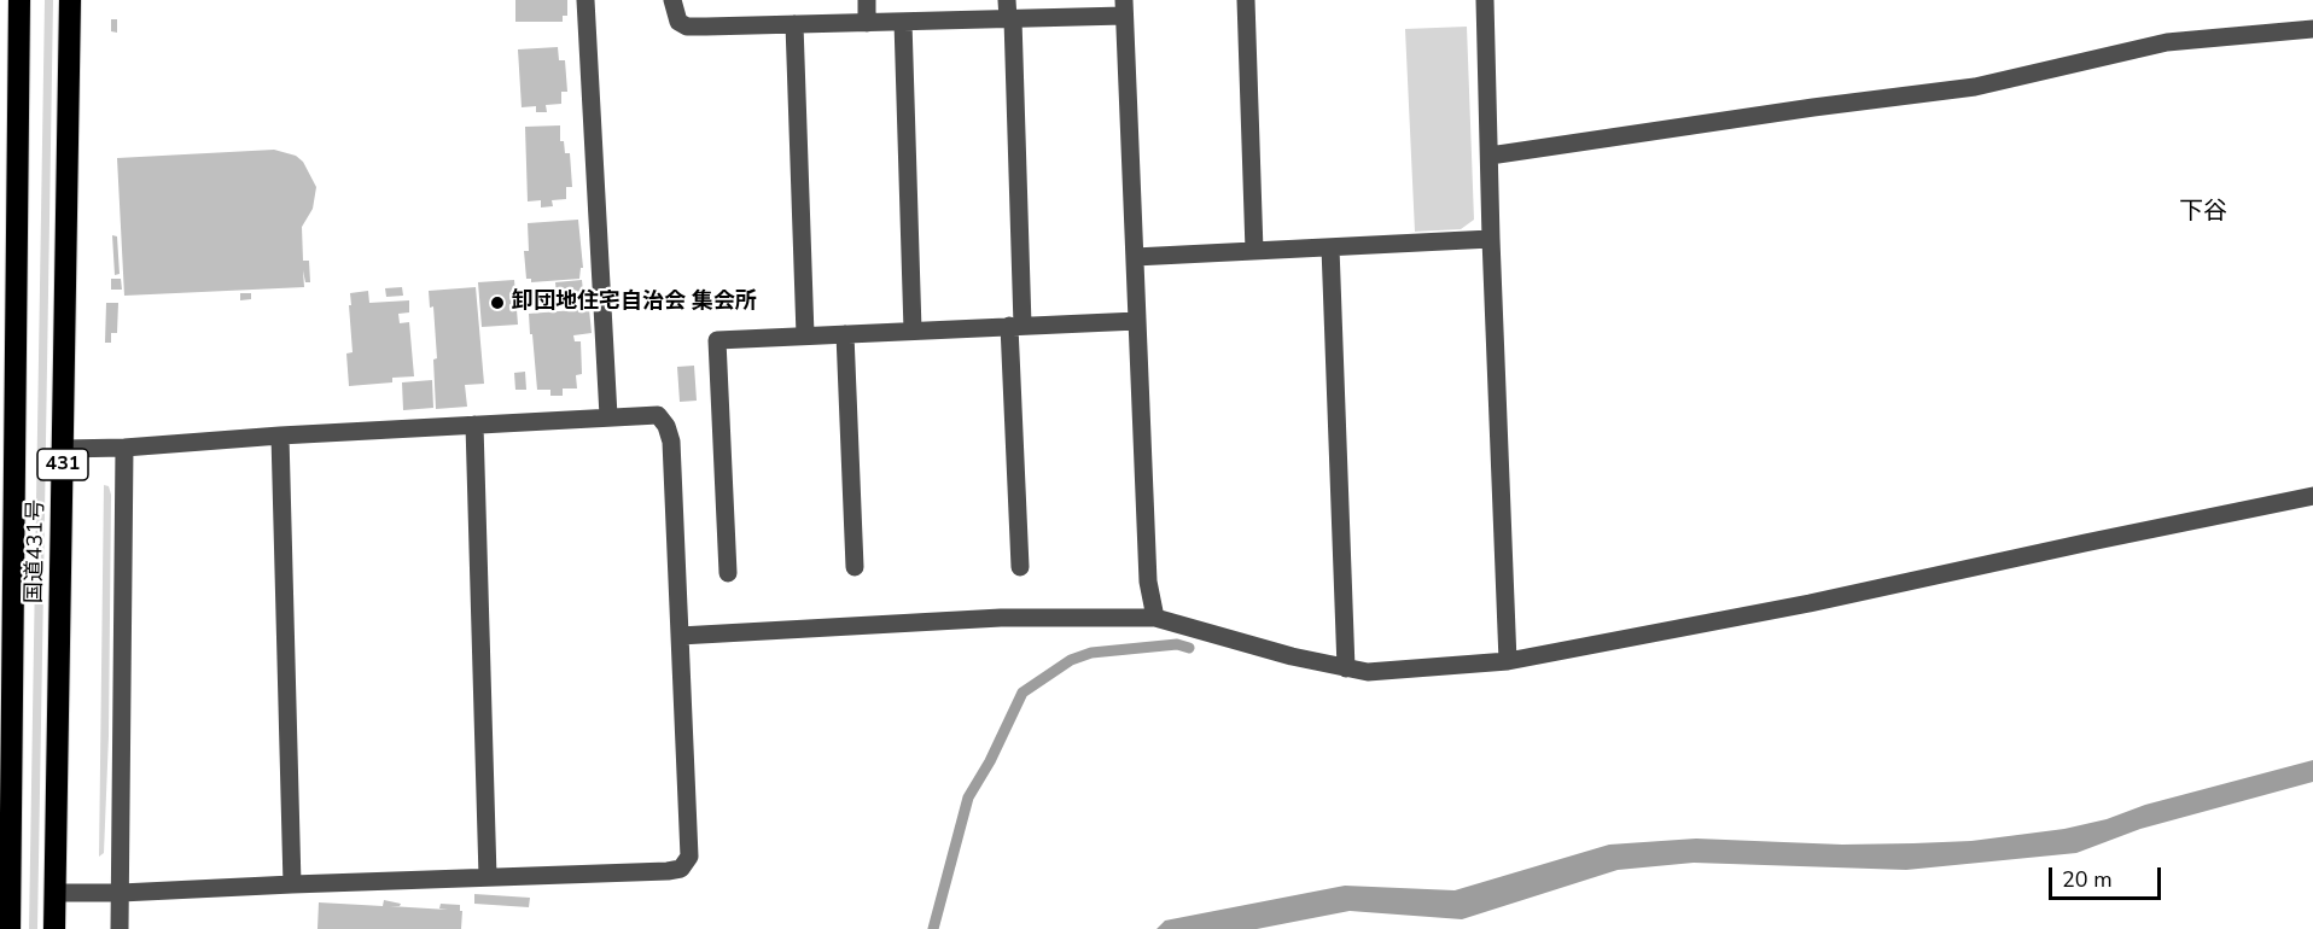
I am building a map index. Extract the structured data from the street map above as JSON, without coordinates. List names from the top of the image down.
{
  "streets": {
    "highway": ["431", "国道431号"]
  },
  "districts": ["下谷"],
  "places": ["卸団地住宅自治会 集会所"],
  "scale_bar": "20 m"
}
